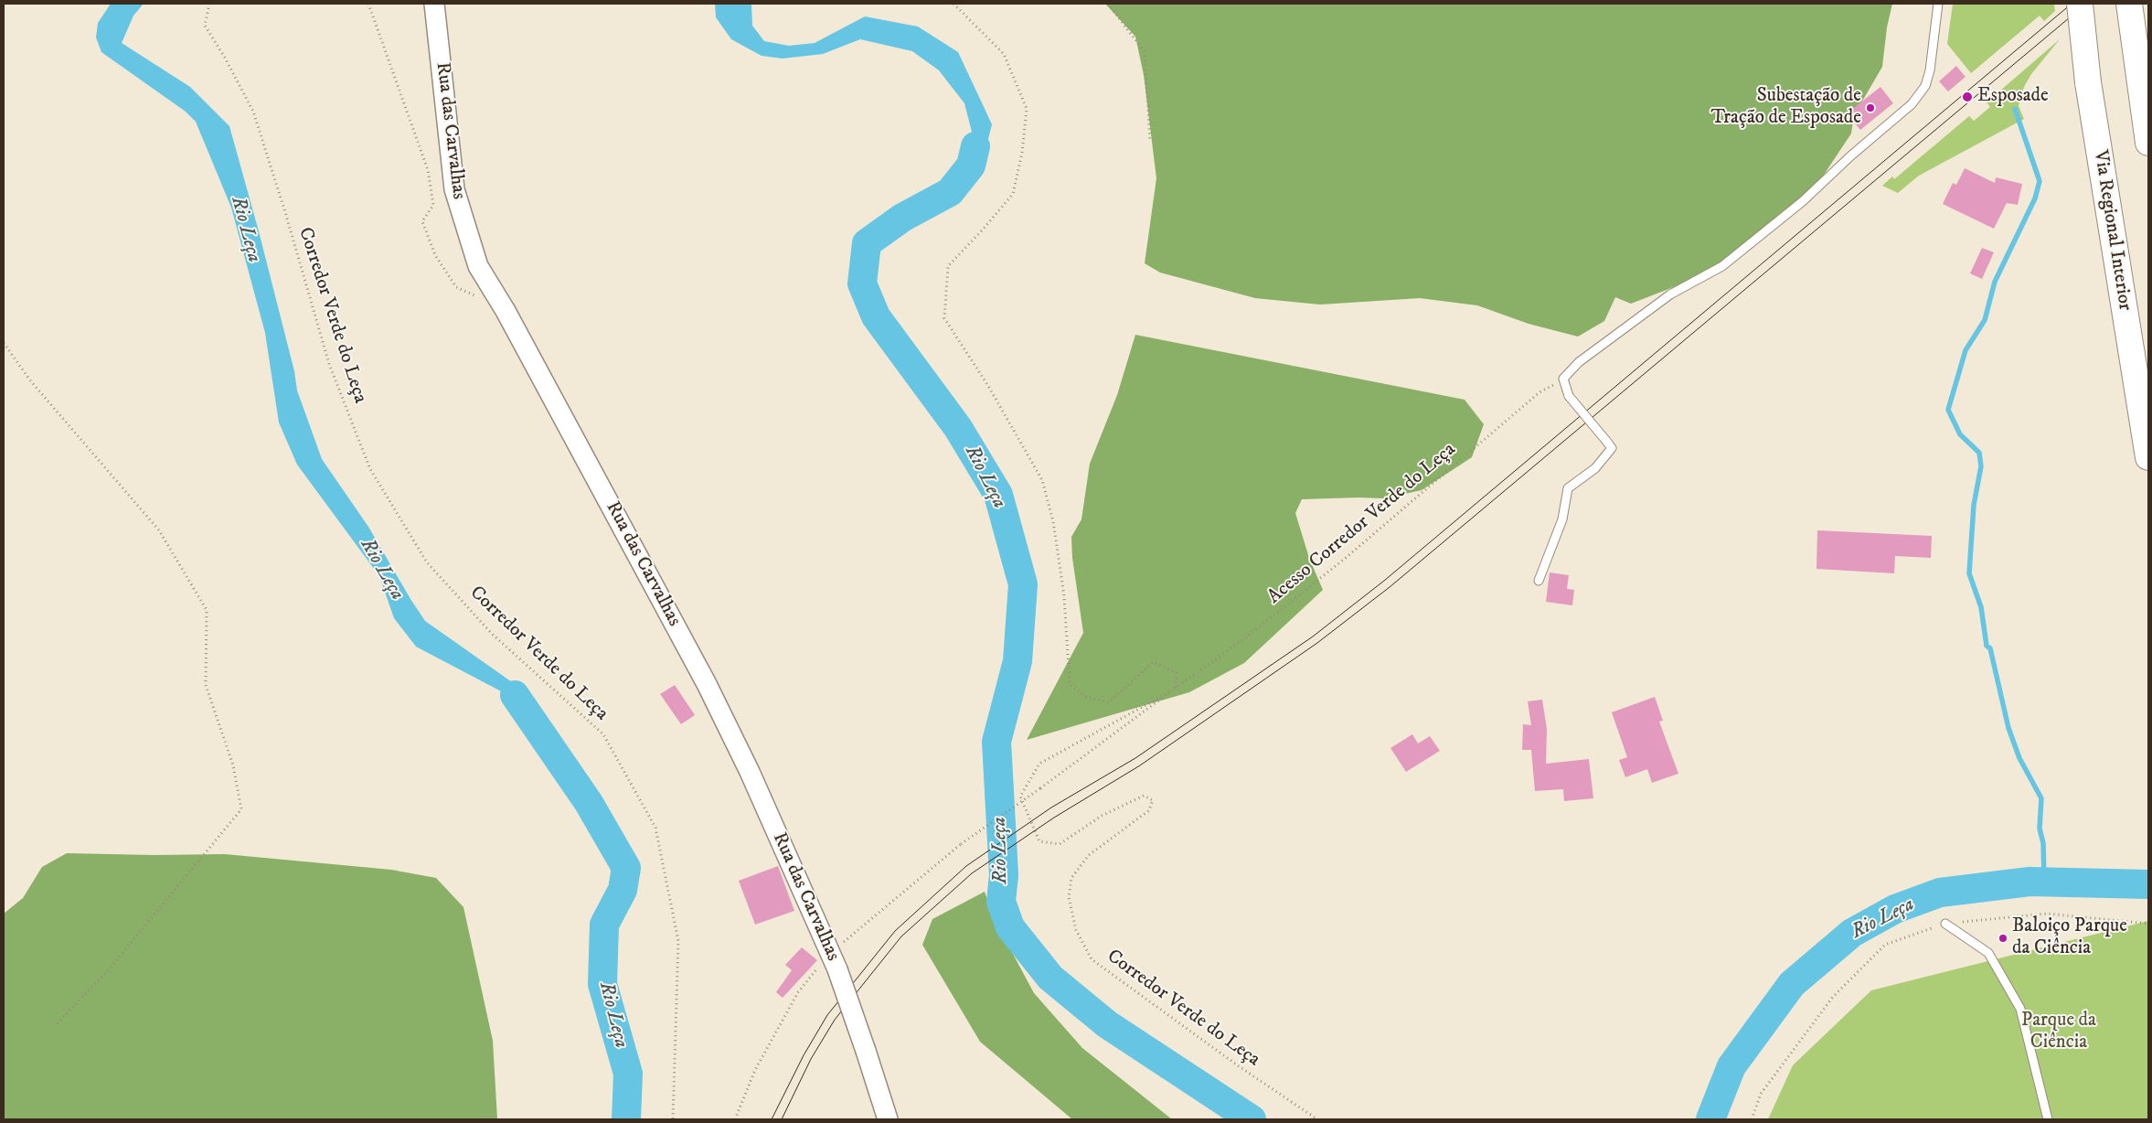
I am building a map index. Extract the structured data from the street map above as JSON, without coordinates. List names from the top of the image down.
{
  "streets": {
    "highway": ["Via Regional Interior"],
    "street": ["Rua das Carvalhas"],
    "path": ["Corredor Verde do Leça", "Acesso Corredor Verde do Leça"]
  },
  "crossings": [
    ["Corredor Verde do Leça", "Acesso Corredor Verde do Leça"]
  ],
  "water": ["Rio Leça"],
  "parks": ["Parque da Ciência"],
  "places": ["Esposade", "Subestação de Tração de Esposade", "Baloiço Parque da Ciência"]
}
